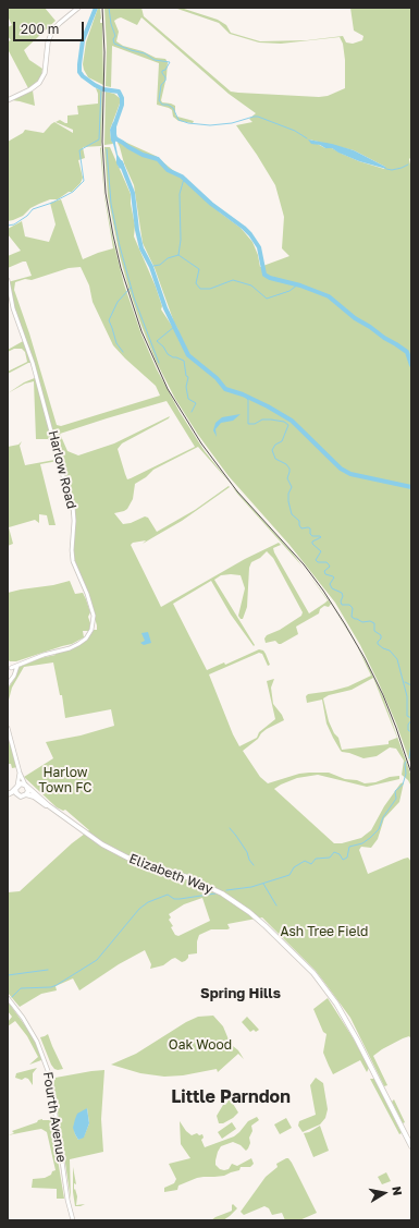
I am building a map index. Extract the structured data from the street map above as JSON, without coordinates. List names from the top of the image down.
{
  "streets": {
    "main road": ["Elizabeth Way"],
    "street": ["Harlow Road", "Fourth Avenue"]
  },
  "districts": ["Spring Hills", "Little Parndon"],
  "parks": ["Harlow Town FC", "Ash Tree Field", "Oak Wood"],
  "scale_bar": "200 m",
  "north": "right"
}
